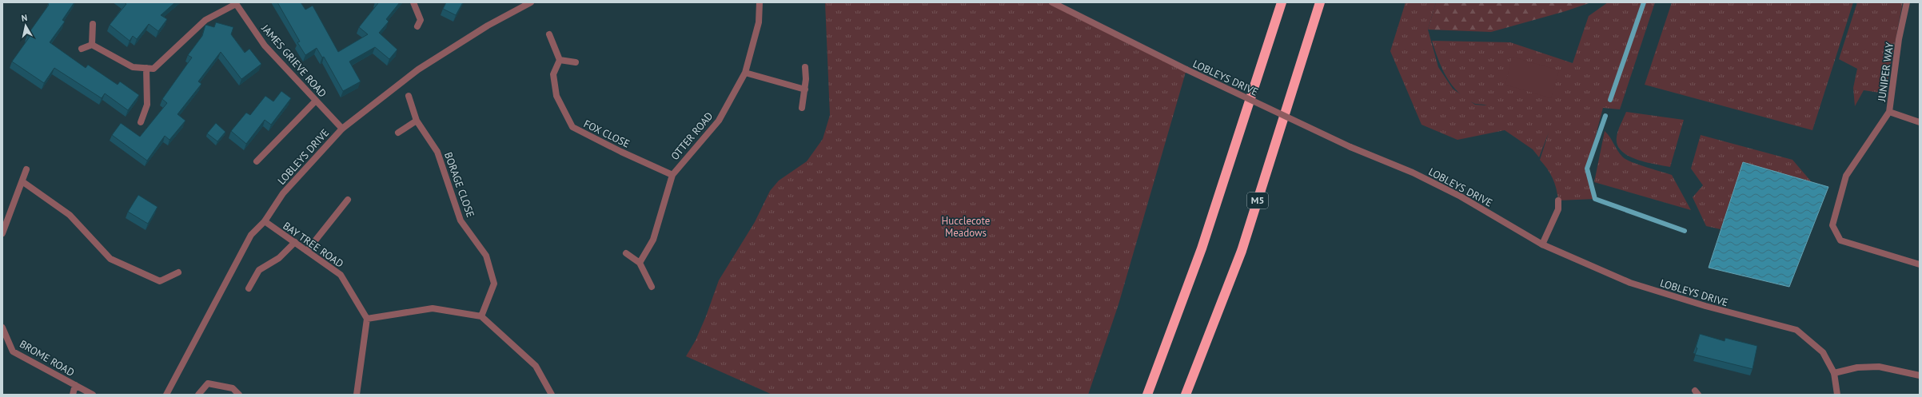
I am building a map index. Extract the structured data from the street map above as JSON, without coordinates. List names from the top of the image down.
{
  "streets": {
    "highway": ["M5"],
    "street": [
      "JAMES GRIEVE ROAD",
      "JUNIPER WAY",
      "LOBLEYS DRIVE",
      "FOX CLOSE",
      "OTTER ROAD",
      "BORAGE CLOSE",
      "BAY TREE ROAD",
      "BROME ROAD"
    ]
  },
  "crossings": [
    ["JAMES GRIEVE ROAD", "LOBLEYS DRIVE"],
    ["LOBLEYS DRIVE", "BAY TREE ROAD"],
    ["FOX CLOSE", "OTTER ROAD"]
  ],
  "parks": ["Hucclecote Meadows"],
  "north": "top"
}
